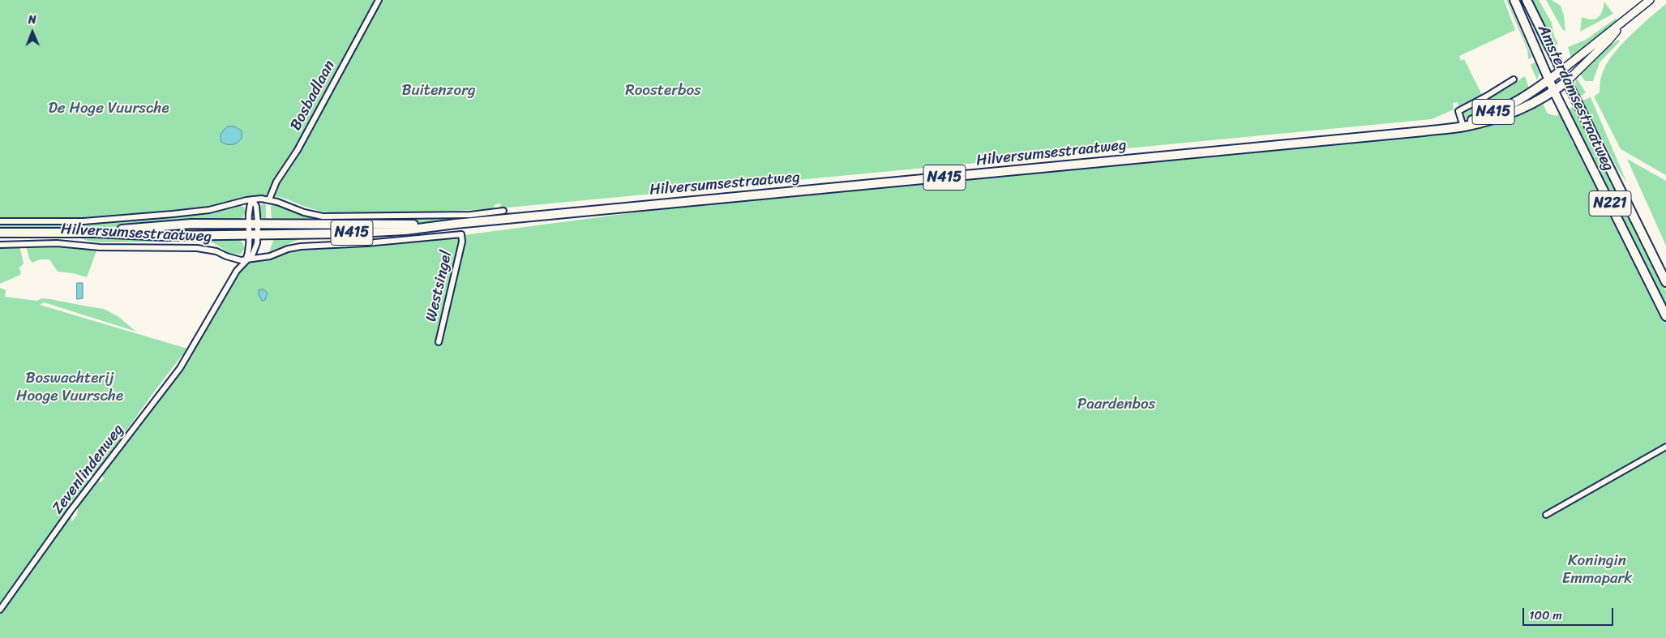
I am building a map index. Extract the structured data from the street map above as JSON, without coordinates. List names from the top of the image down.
{
  "streets": {
    "main road": [
      "Amsterdamsestraatweg",
      "N415",
      "Hilversumsestraatweg",
      "N221"
    ],
    "street": ["Bosbadlaan", "Westsingel", "Zevenlindenweg"]
  },
  "crossings": [
    ["Bosbadlaan", "Hilversumsestraatweg"],
    ["Amsterdamsestraatweg", "N415"],
    ["Amsterdamsestraatweg", "Hilversumsestraatweg"],
    ["N415", "Hilversumsestraatweg"],
    ["Hilversumsestraatweg", "Westsingel"],
    ["Hilversumsestraatweg", "Zevenlindenweg"]
  ],
  "parks": [
    "Buitenzorg",
    "Roosterbos",
    "De Hoge Vuursche",
    "Boswachterij Hooge Vuursche",
    "Paardenbos",
    "Koningin Emmapark"
  ],
  "scale_bar": "100 m",
  "north": "top"
}
